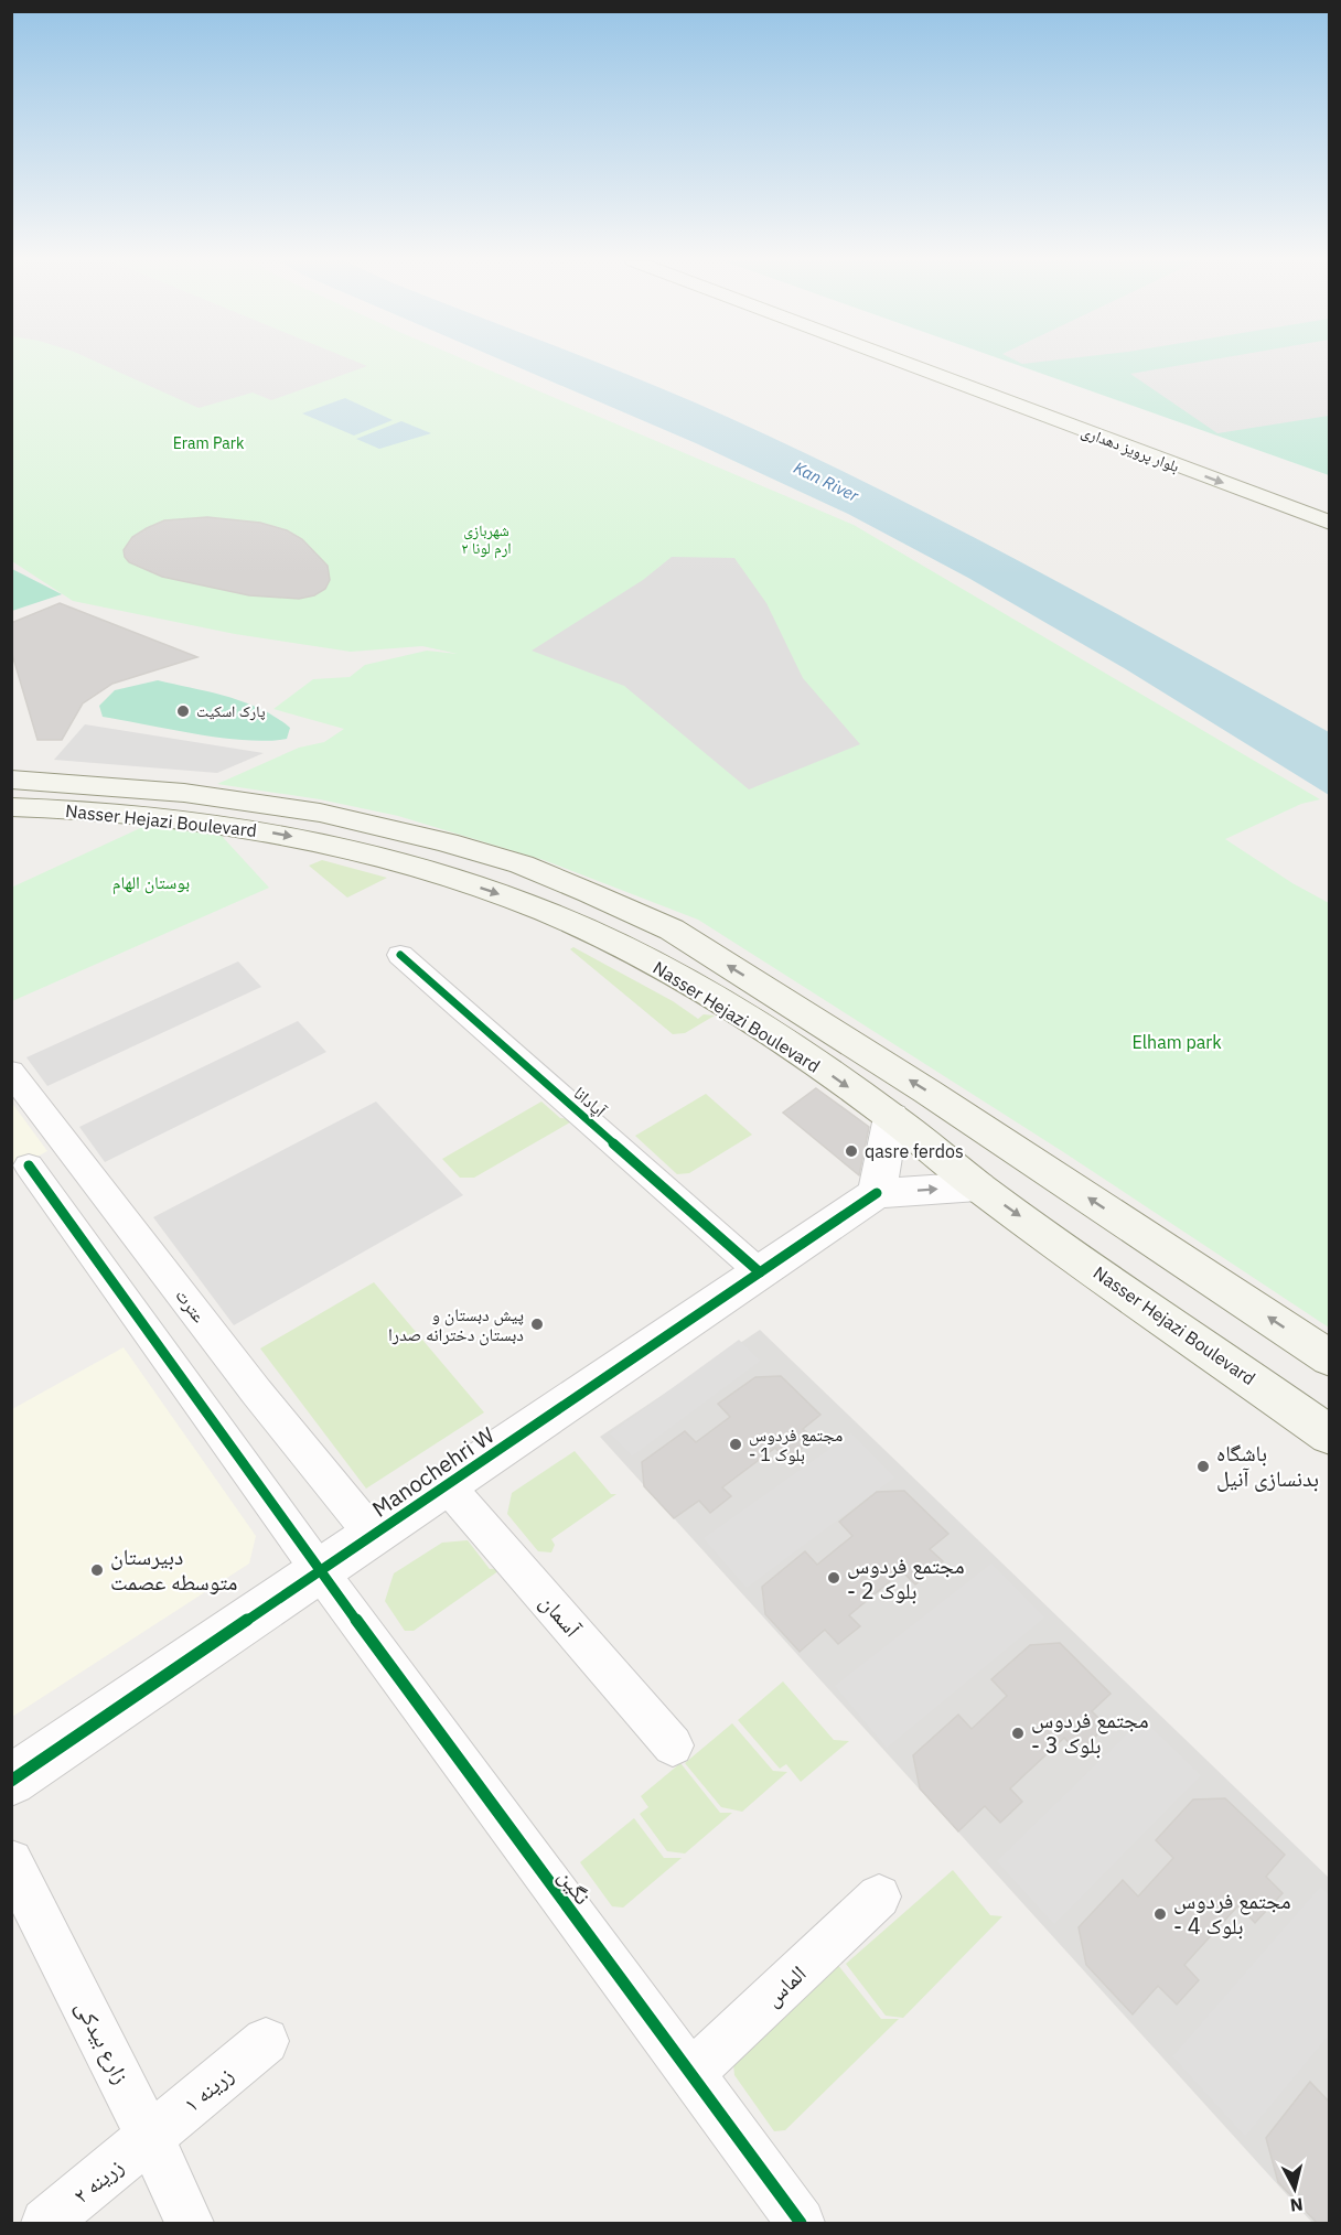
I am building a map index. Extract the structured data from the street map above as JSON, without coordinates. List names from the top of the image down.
{
  "streets": {
    "main road": ["بلوار پرویز دهداری", "Nasser Hejazi Boulevard"],
    "street": [
      "آپادانا",
      "عترت",
      "Manochehri W",
      "آسمان",
      "نگین",
      "الماس",
      "زارع بیدکی",
      "زرینه ۱",
      "زرینه ۲"
    ]
  },
  "crossings": [
    ["آپادانا", "Manochehri W"],
    ["عترت", "Manochehri W"],
    ["Manochehri W", "آسمان"],
    ["Manochehri W", "نگین"],
    ["نگین", "الماس"],
    ["زارع بیدکی", "زرینه ۱"],
    ["زارع بیدکی", "زرینه ۲"],
    ["زرینه ۱", "زرینه ۲"]
  ],
  "water": ["Kan River"],
  "parks": [
    "Eram Park",
    "شهربازی ارم لونا ۲",
    "بوستان الهام",
    "Elham park"
  ],
  "places": [
    "پارک اسکیت",
    "qasre ferdos",
    "پیش دبستان و دبستان دخترانه صدرا",
    "مجتمع فردوس - بلوک 1",
    "باشگاه بدنسازی آنیل",
    "دبیرستان متوسطه عصمت",
    "مجتمع فردوس - بلوک 2",
    "مجتمع فردوس - بلوک 3",
    "مجتمع فردوس - بلوک 4"
  ],
  "north": "bottom"
}
